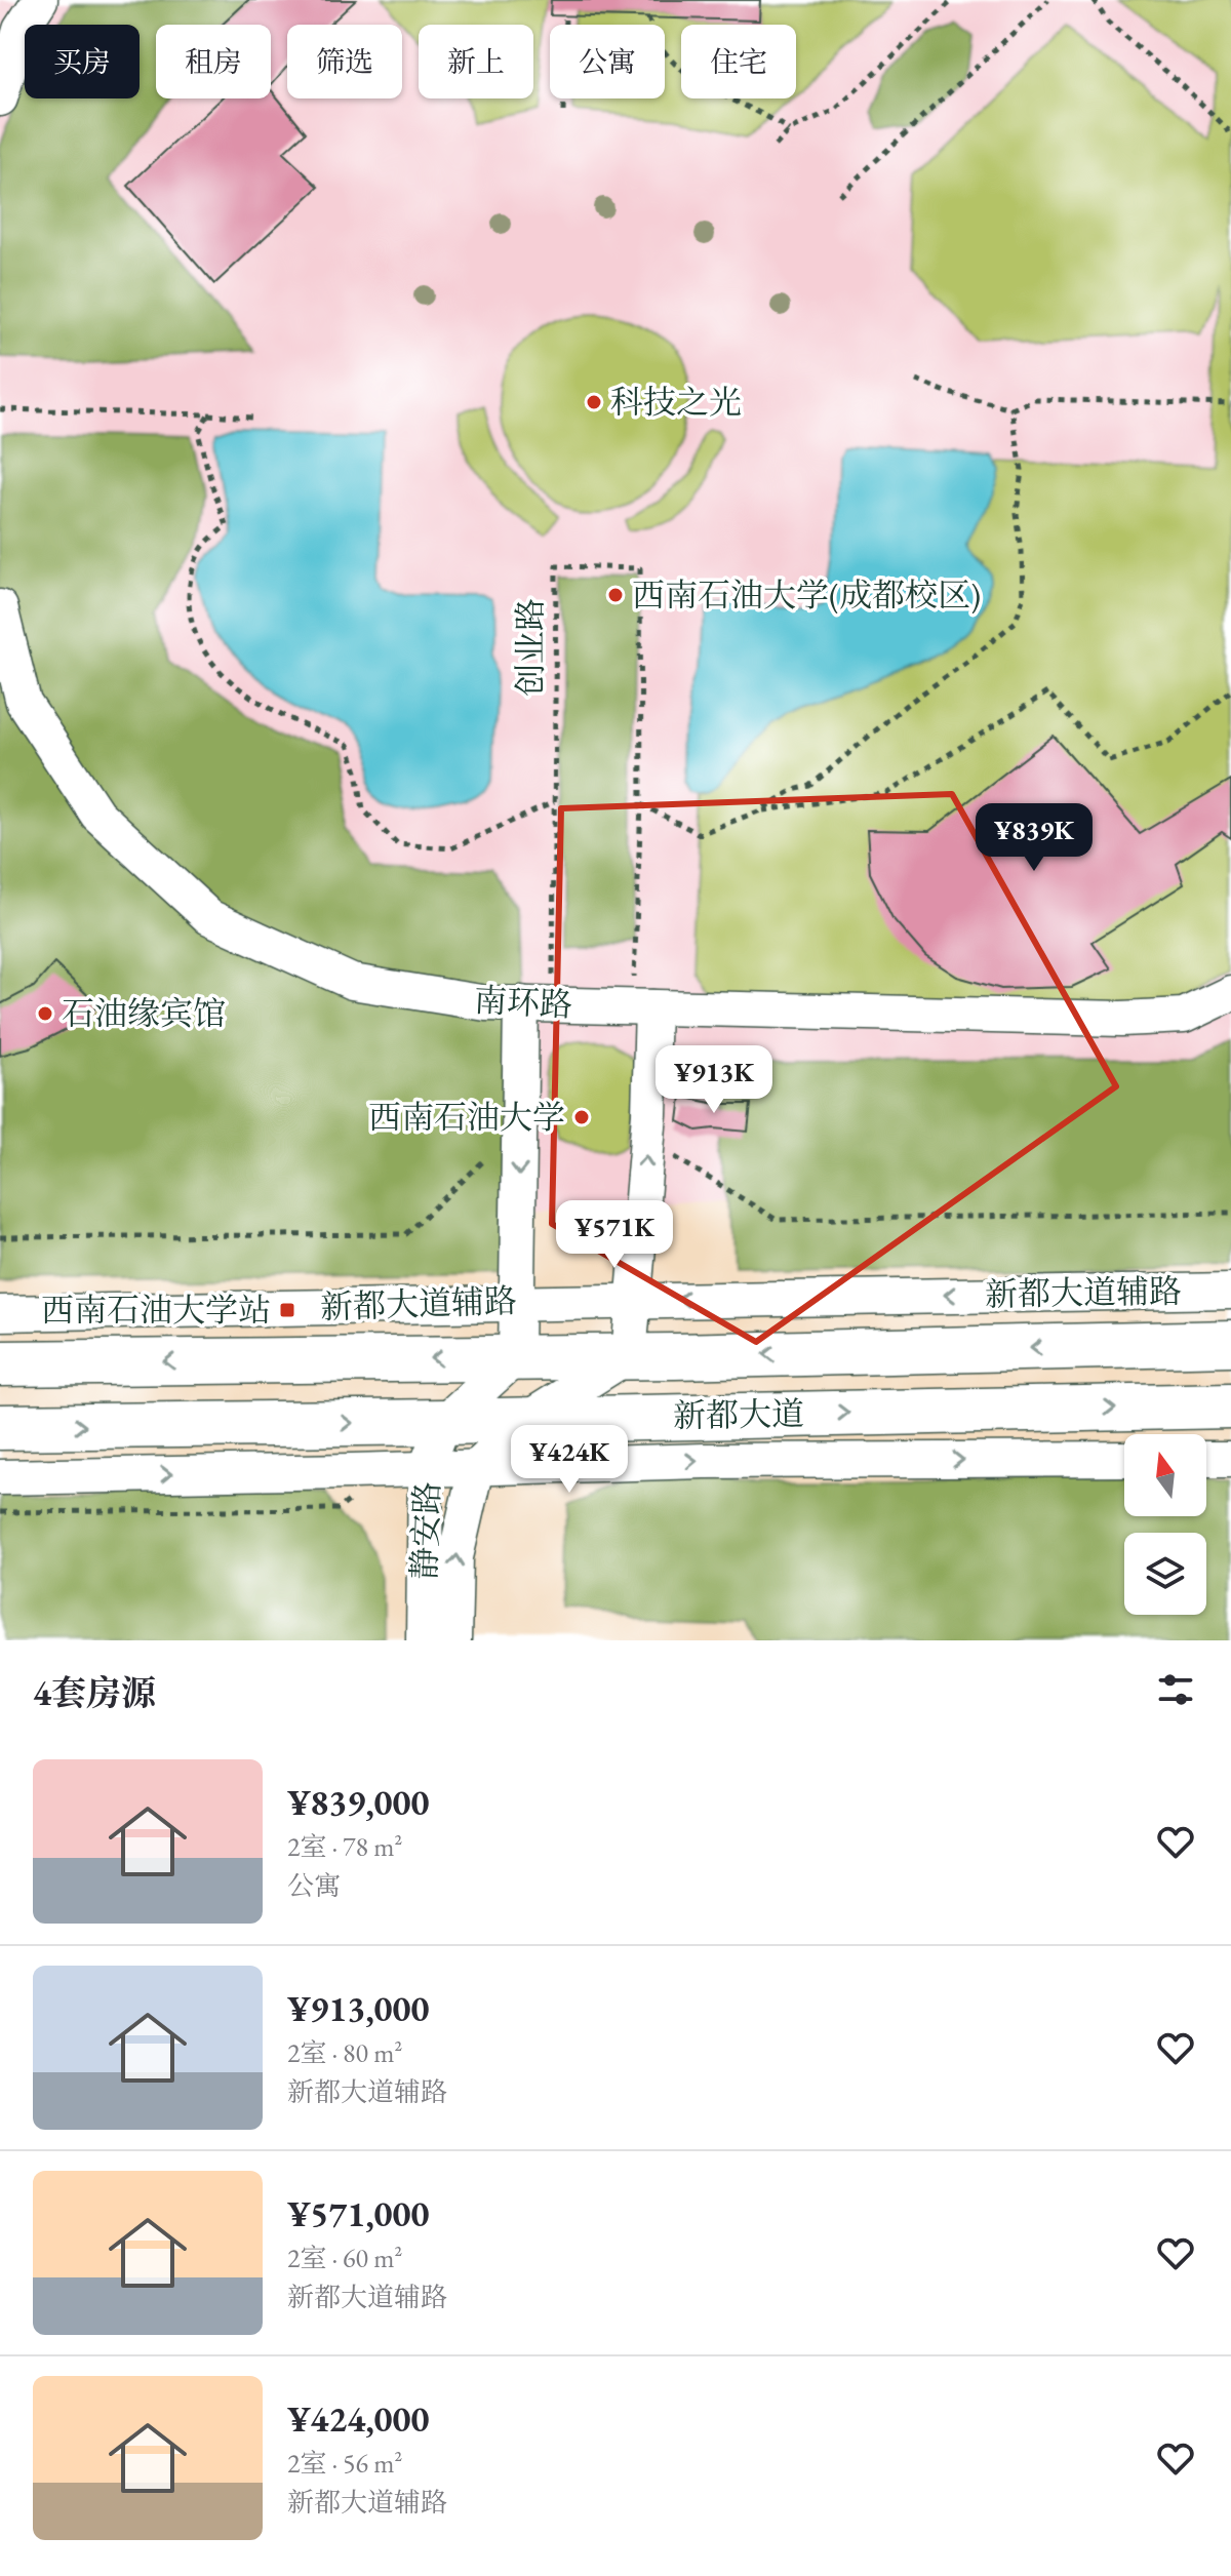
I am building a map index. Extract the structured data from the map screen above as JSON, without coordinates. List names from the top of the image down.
{
  "streets": {
    "main road": ["新都大道"],
    "street": ["南环路", "新都大道辅路", "静安路"],
    "path": ["创业路"]
  },
  "crossings": [
    ["创业路", "南环路"],
    ["新都大道", "静安路"]
  ],
  "places": {
    "other": [
      "科技之光",
      "西南石油大学(成都校区)",
      "石油缘宾馆",
      "西南石油大学"
    ],
    "transit": ["西南石油大学站"]
  },
  "north": "top",
  "page": {
    "chip": [
      "买房",
      "租房",
      "筛选",
      "新上",
      "公寓",
      "住宅"
    ],
    "price": [
      "¥839K",
      "¥913K",
      "¥571K",
      "¥424K"
    ],
    "heading": "4套房源",
    "list": [
      {
        "name": "¥839,000",
        "note": "2室 · 78 m² · 公寓"
      },
      {
        "name": "¥913,000",
        "note": "2室 · 80 m² · 新都大道辅路"
      },
      {
        "name": "¥571,000",
        "note": "2室 · 60 m² · 新都大道辅路"
      },
      {
        "name": "¥424,000",
        "note": "2室 · 56 m² · 新都大道辅路"
      }
    ]
  }
}
